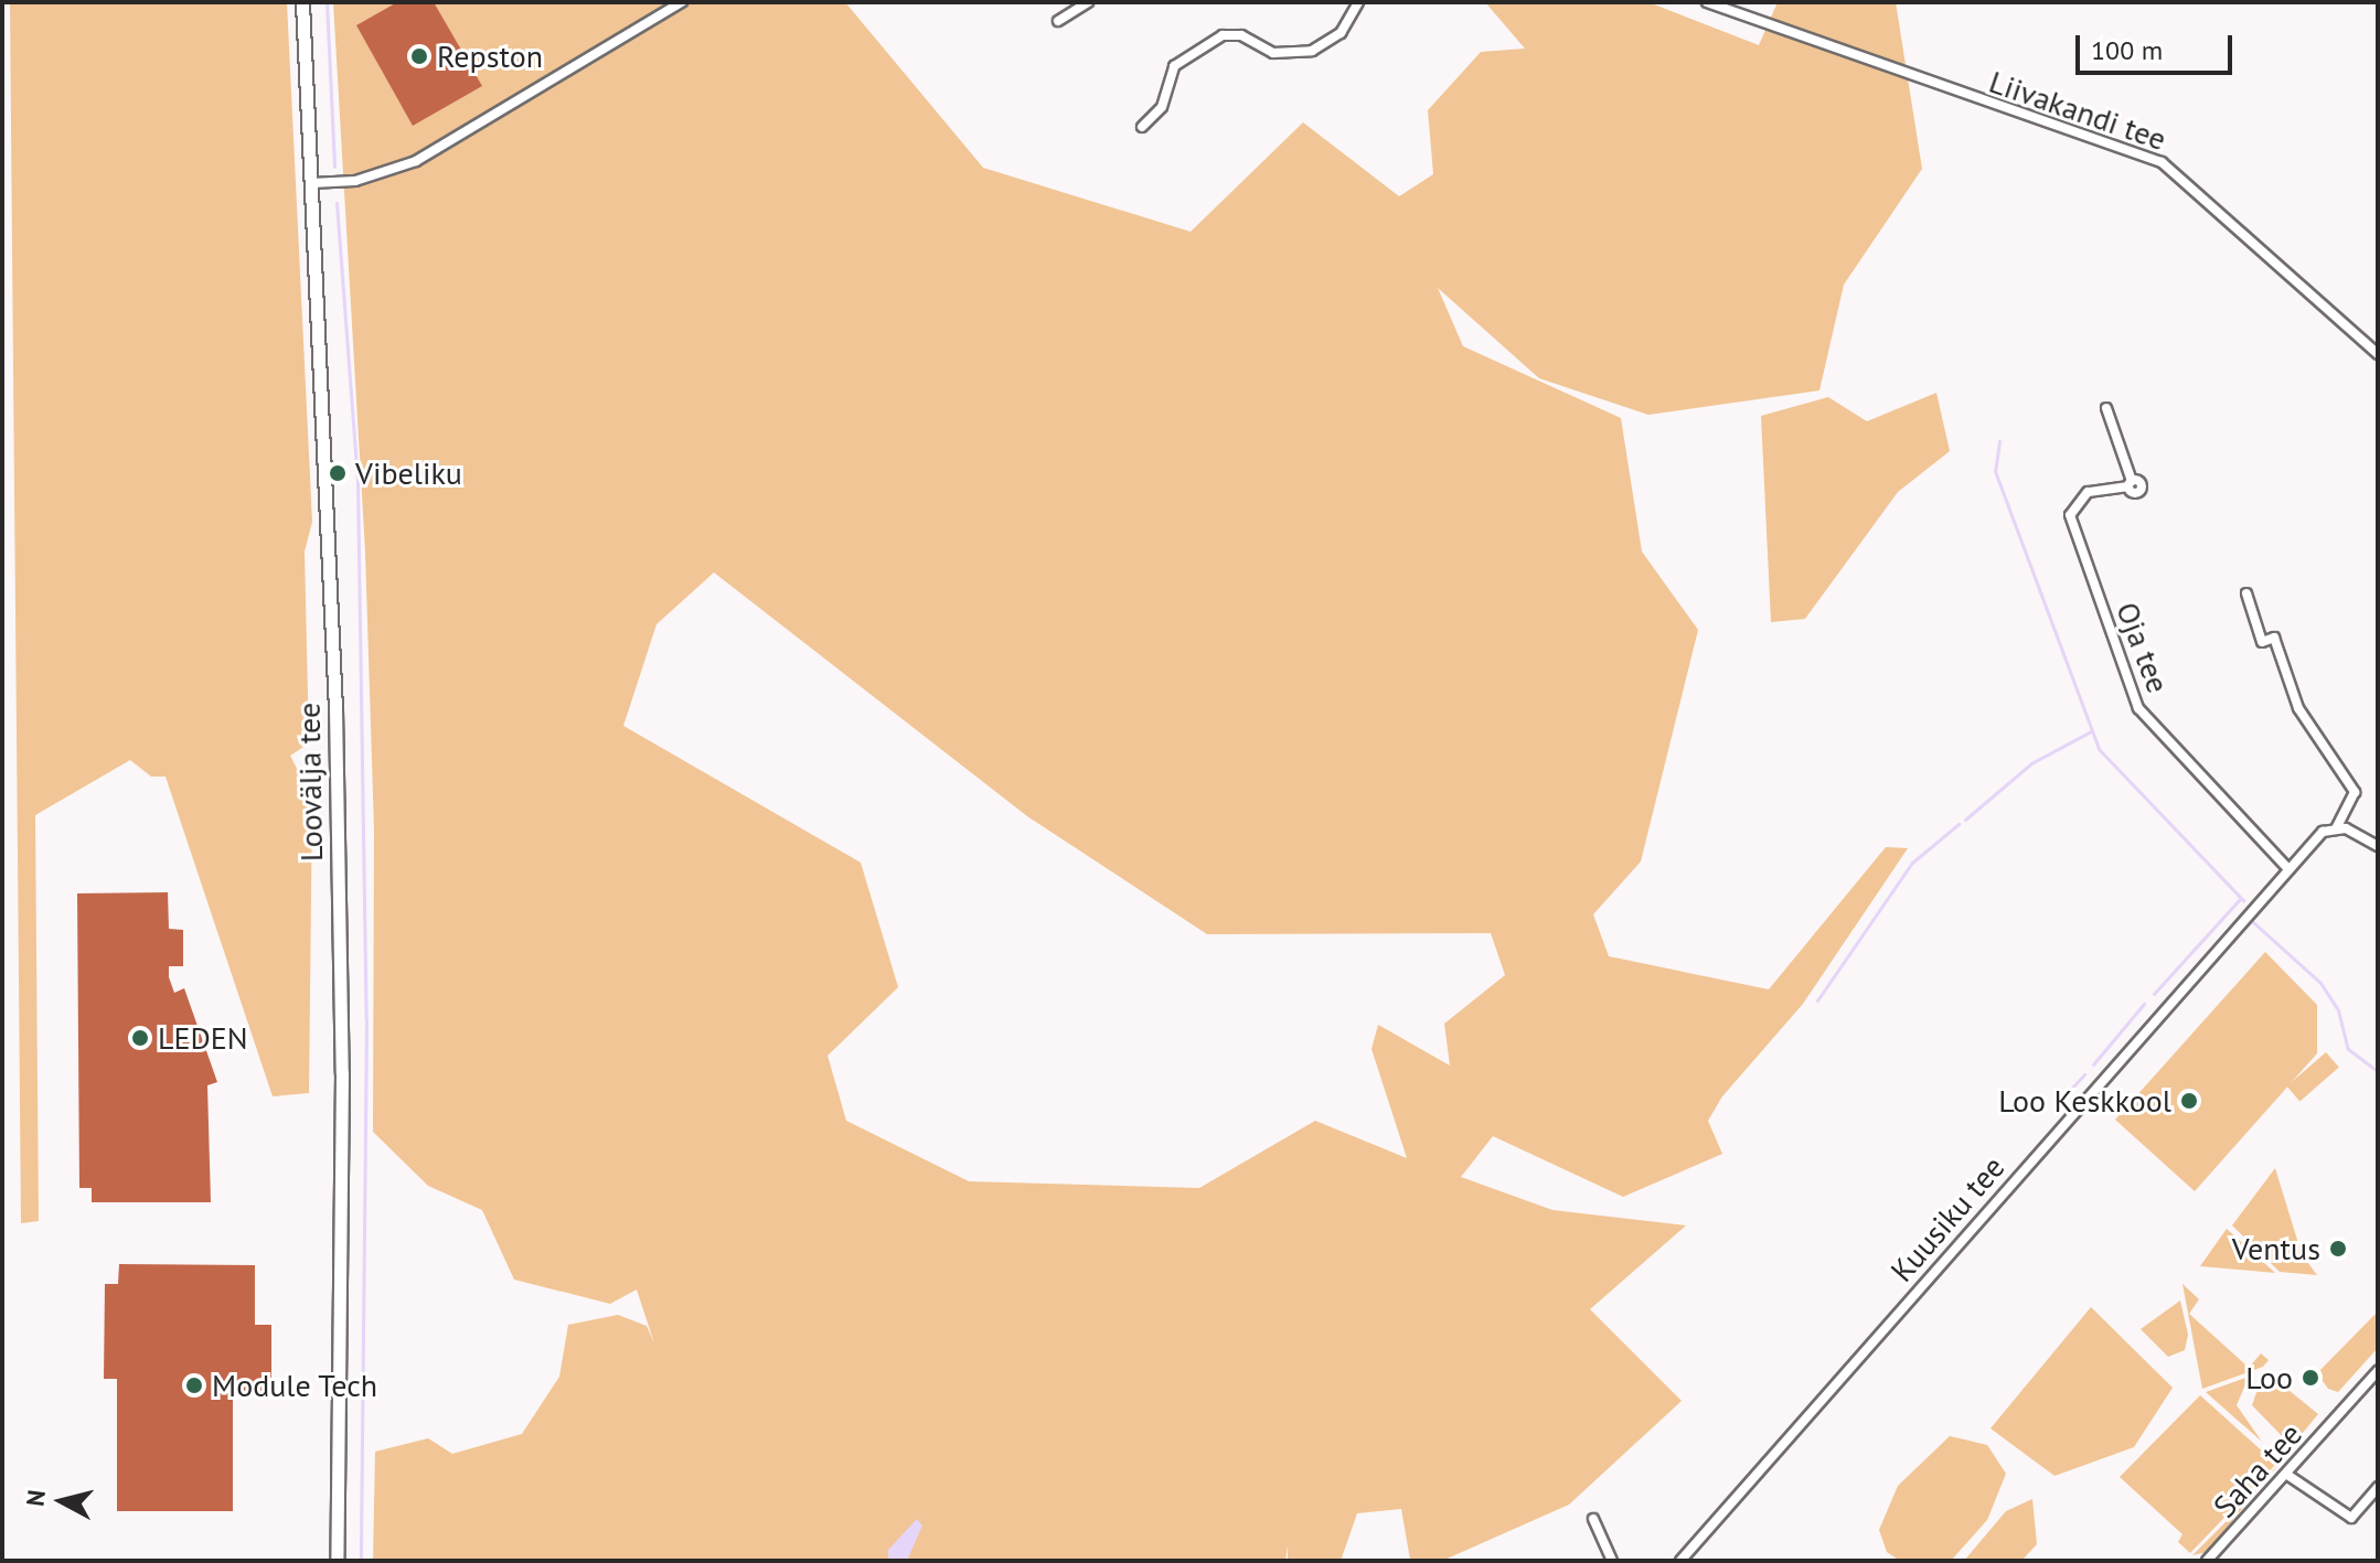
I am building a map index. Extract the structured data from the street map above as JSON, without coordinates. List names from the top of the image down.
{
  "streets": {
    "street": [
      "Liivakandi tee",
      "Oja tee",
      "Loovälja tee",
      "Kuusiku tee",
      "Saha tee"
    ]
  },
  "crossings": [
    ["Oja tee", "Kuusiku tee"]
  ],
  "places": [
    "Repston",
    "Vibeliku",
    "LEDEN",
    "Loo Keskkool",
    "Ventus",
    "Loo",
    "Module Tech"
  ],
  "scale_bar": "100 m",
  "north": "left"
}
